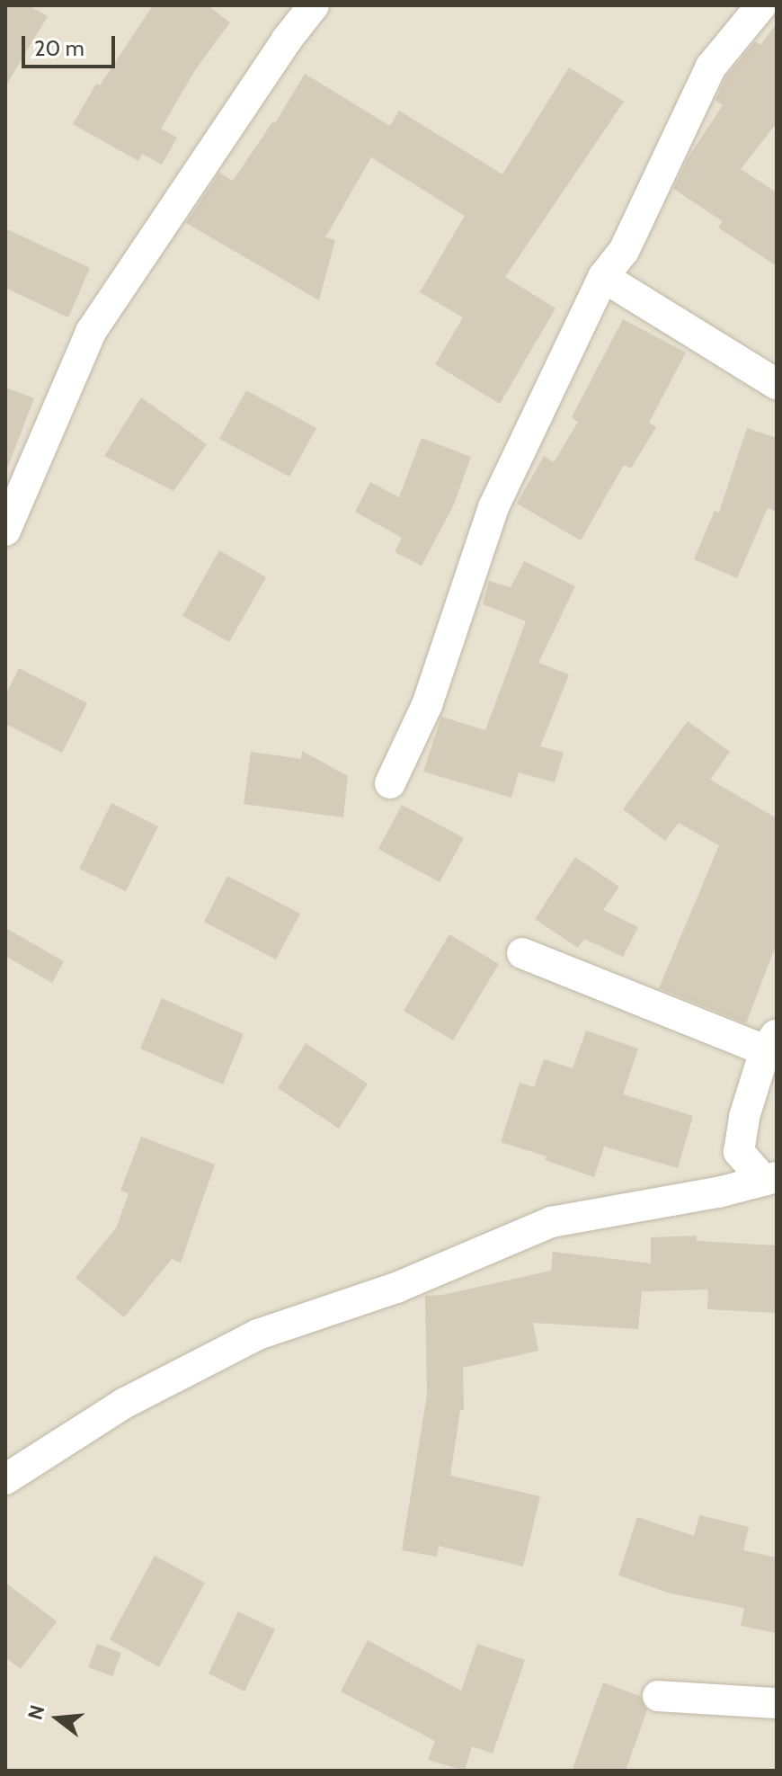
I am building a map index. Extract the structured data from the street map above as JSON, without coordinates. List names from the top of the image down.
{
  "scale_bar": "20 m",
  "north": "left"
}
